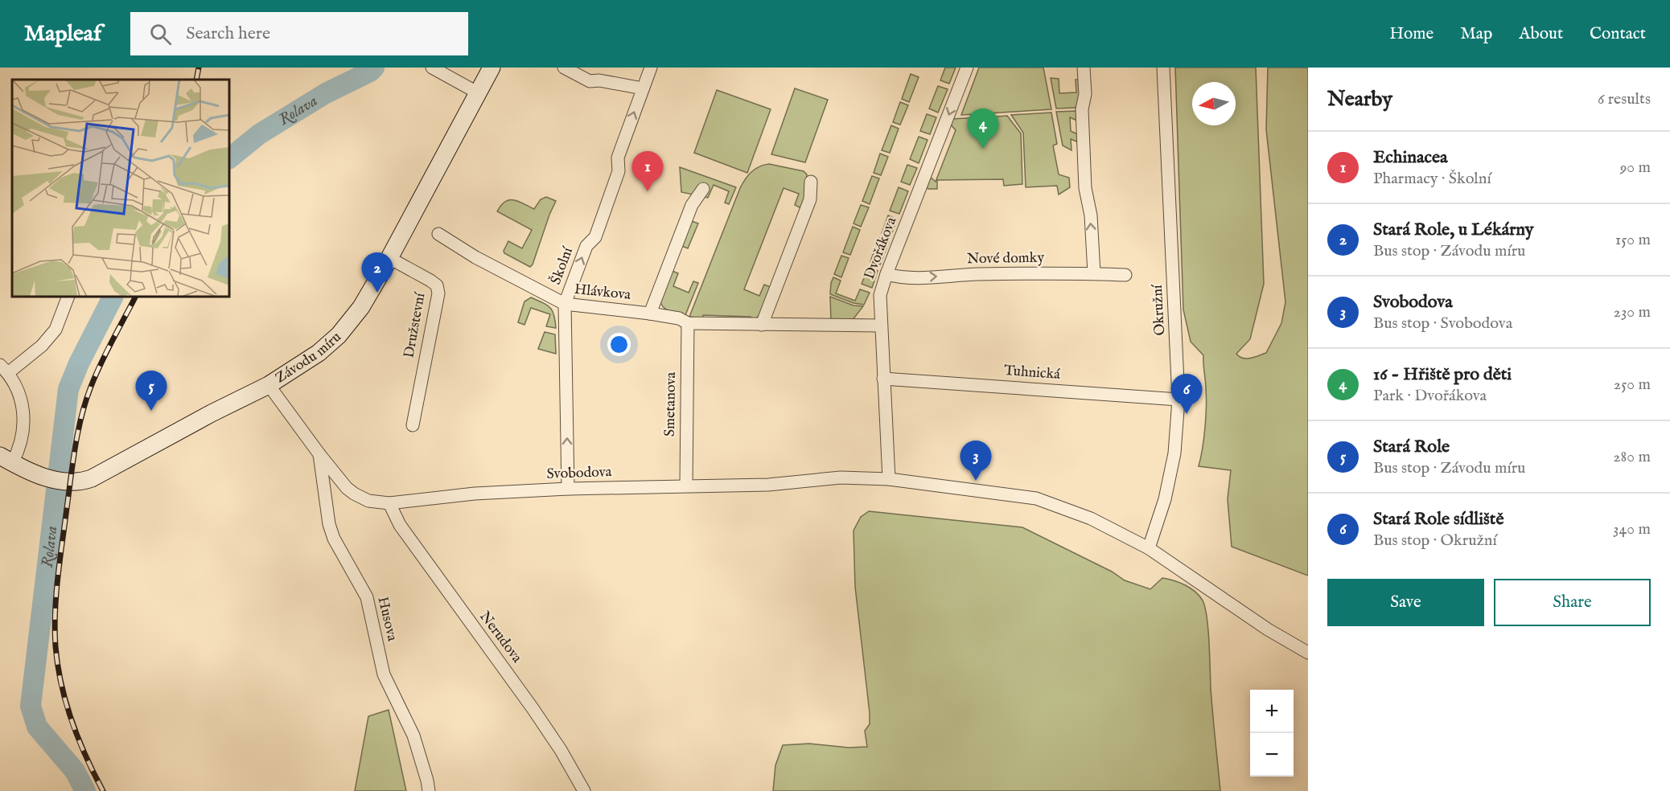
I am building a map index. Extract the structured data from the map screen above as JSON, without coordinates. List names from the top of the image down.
{
  "streets": {
    "main road": ["Závodu míru"],
    "street": [
      "Dvořákova",
      "Nové domky",
      "Školní",
      "Hlávkova",
      "Okružní",
      "Družstevní",
      "Tuhnická",
      "Smetanova",
      "Svobodova",
      "Husova",
      "Nerudova"
    ]
  },
  "crossings": [
    ["Dvořákova", "Nové domky"],
    ["Dvořákova", "Hlávkova"],
    ["Dvořákova", "Tuhnická"],
    ["Dvořákova", "Svobodova"],
    ["Školní", "Hlávkova"],
    ["Školní", "Svobodova"],
    ["Hlávkova", "Smetanova"],
    ["Okružní", "Tuhnická"],
    ["Okružní", "Svobodova"],
    ["Družstevní", "Závodu míru"],
    ["Závodu míru", "Svobodova"],
    ["Smetanova", "Svobodova"],
    ["Svobodova", "Husova"],
    ["Svobodova", "Nerudova"]
  ],
  "one_way": ["Dvořákova", "Nové domky"],
  "water": ["Rolava"],
  "north": "left",
  "page": {
    "header": "Mapleaf",
    "search": "Search here",
    "nav": [
      "Home",
      "Map",
      "About",
      "Contact"
    ],
    "heading": ["Nearby", "6 results"],
    "pins": [
      "4",
      "1",
      "2",
      "5",
      "6",
      "3"
    ],
    "list": [
      {
        "mark": "1",
        "name": "Echinacea",
        "note": "Pharmacy · Školní",
        "value": "90 m"
      },
      {
        "mark": "2",
        "name": "Stará Role, u Lékárny",
        "note": "Bus stop · Závodu míru",
        "value": "150 m"
      },
      {
        "mark": "3",
        "name": "Svobodova",
        "note": "Bus stop · Svobodova",
        "value": "230 m"
      },
      {
        "mark": "4",
        "name": "16 - Hřiště pro děti",
        "note": "Park · Dvořákova",
        "value": "250 m"
      },
      {
        "mark": "5",
        "name": "Stará Role",
        "note": "Bus stop · Závodu míru",
        "value": "280 m"
      },
      {
        "mark": "6",
        "name": "Stará Role sídliště",
        "note": "Bus stop · Okružní",
        "value": "340 m"
      }
    ],
    "buttons": ["Save", "Share"],
    "map_buttons": ["+", "−"]
  }
}
